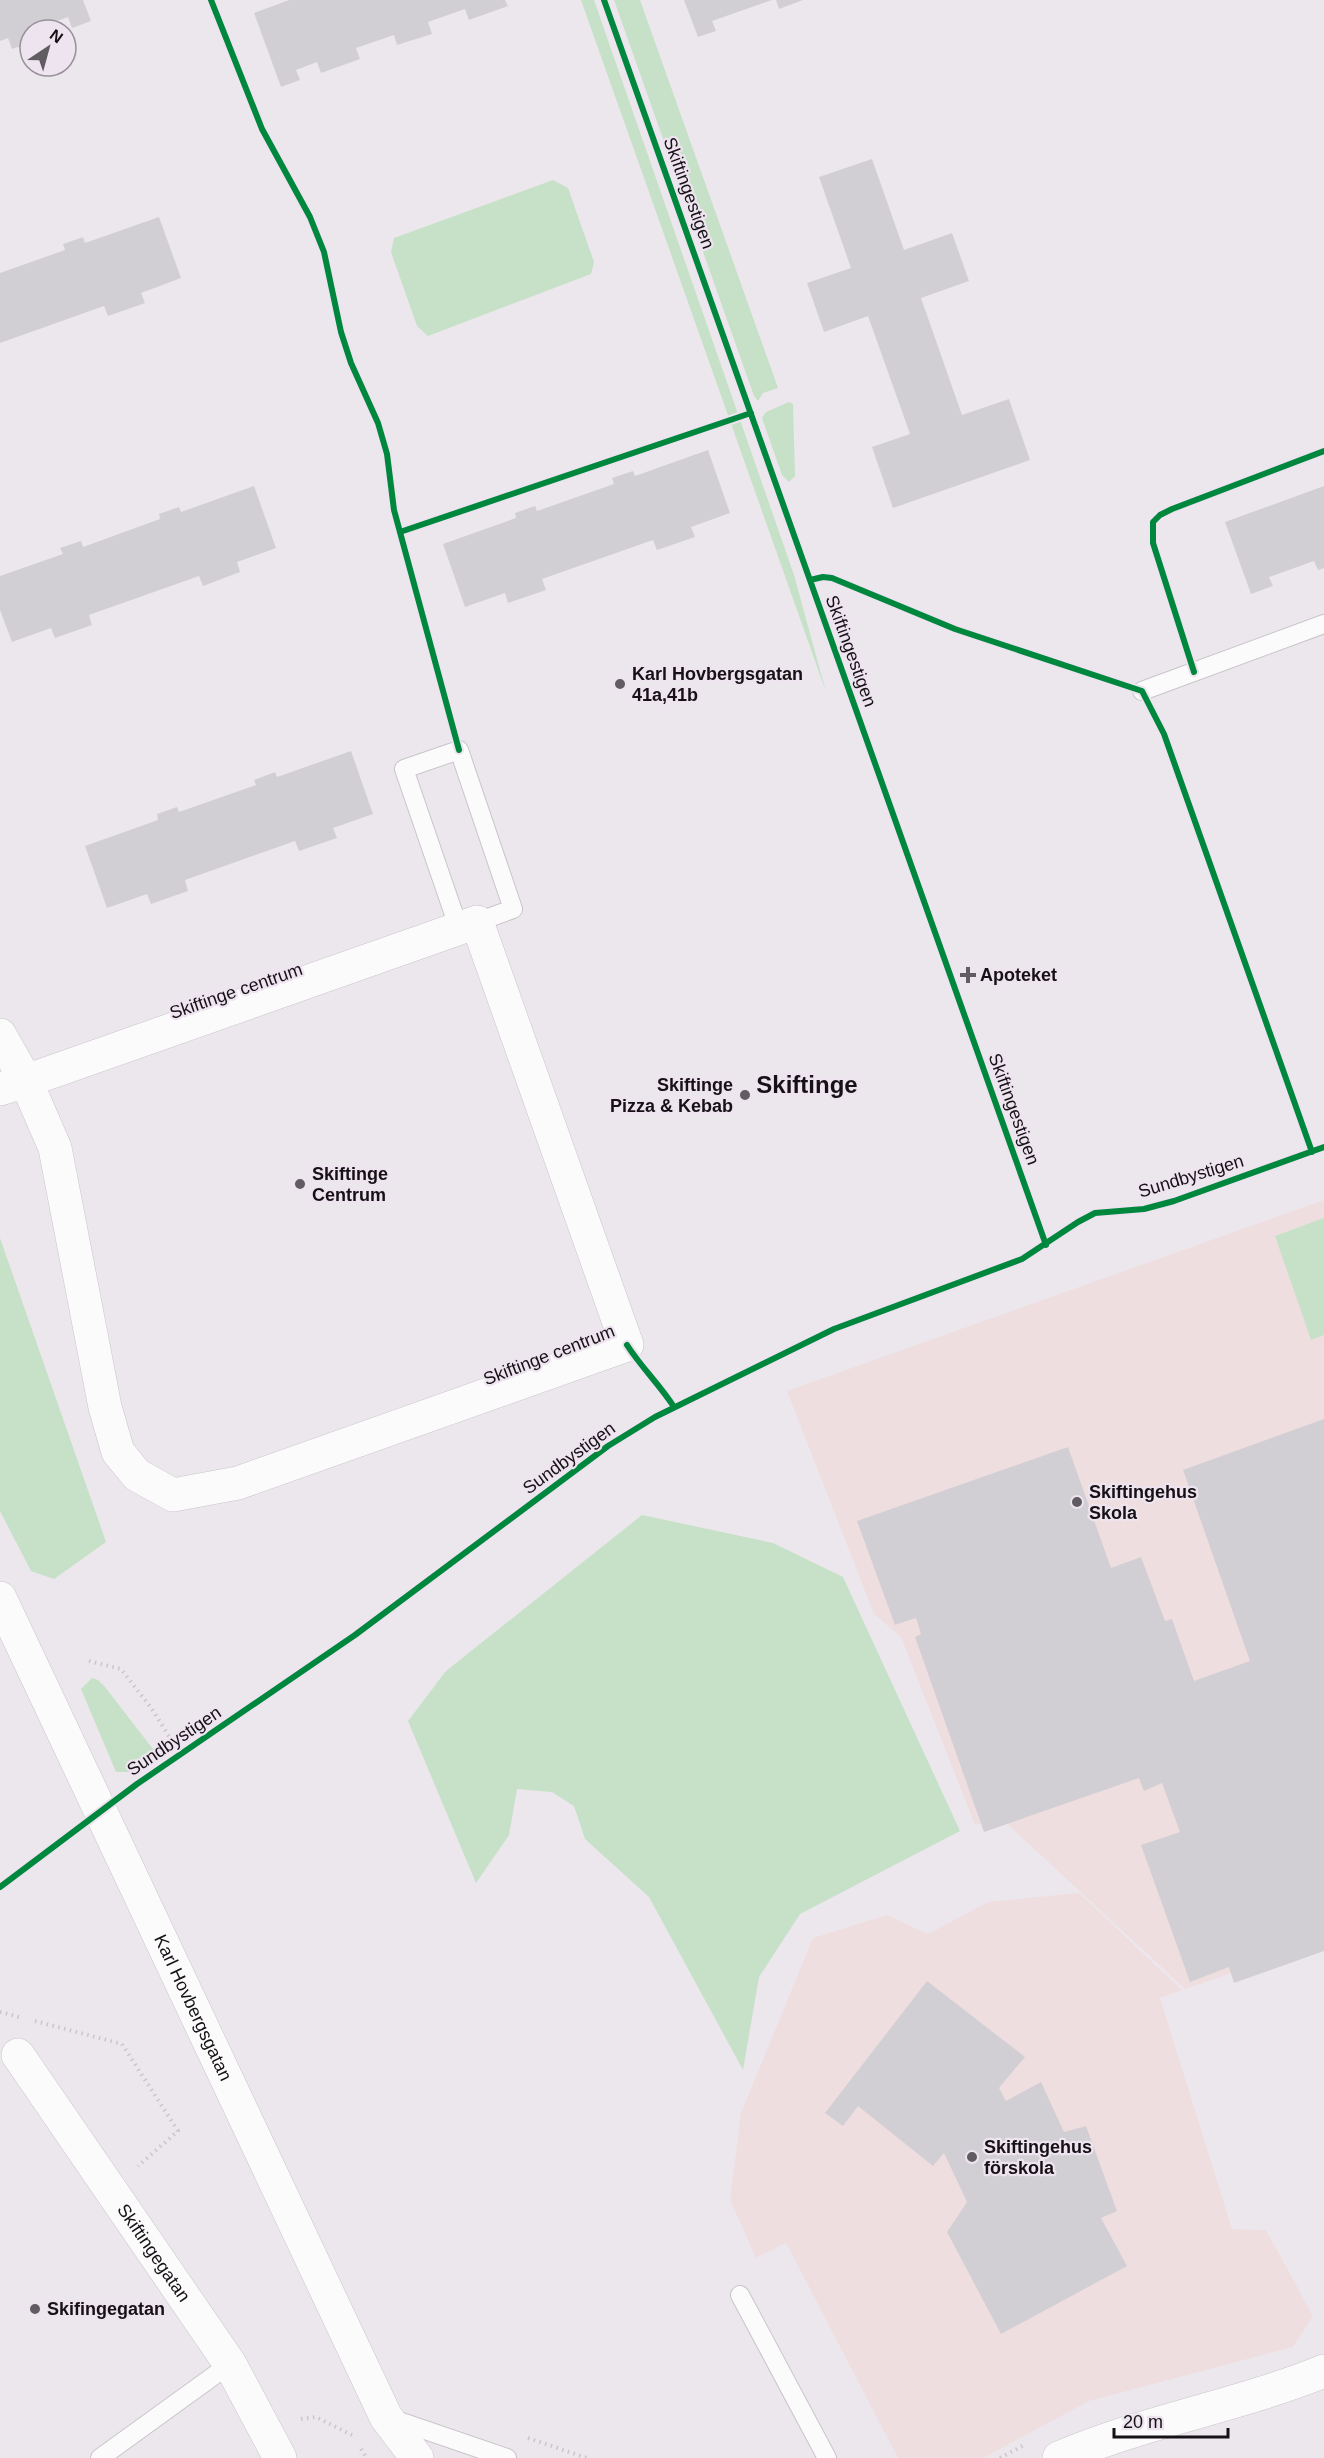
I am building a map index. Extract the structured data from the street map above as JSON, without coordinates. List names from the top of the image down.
{
  "streets": {
    "street": ["Skiftinge centrum", "Karl Hovbergsgatan", "Skiftingegatan"],
    "cycle path": ["Skiftingestigen", "Sundbystigen"]
  },
  "districts": ["Skiftinge"],
  "places": {
    "other": [
      "Karl Hovbergsgatan 41a,41b",
      "Skiftinge Pizza & Kebab",
      "Skiftinge Centrum",
      "Skiftingehus Skola",
      "Skiftingehus förskola",
      "Skifingegatan"
    ],
    "health": ["Apoteket"]
  },
  "scale_bar": "20 m",
  "north": "top right"
}
